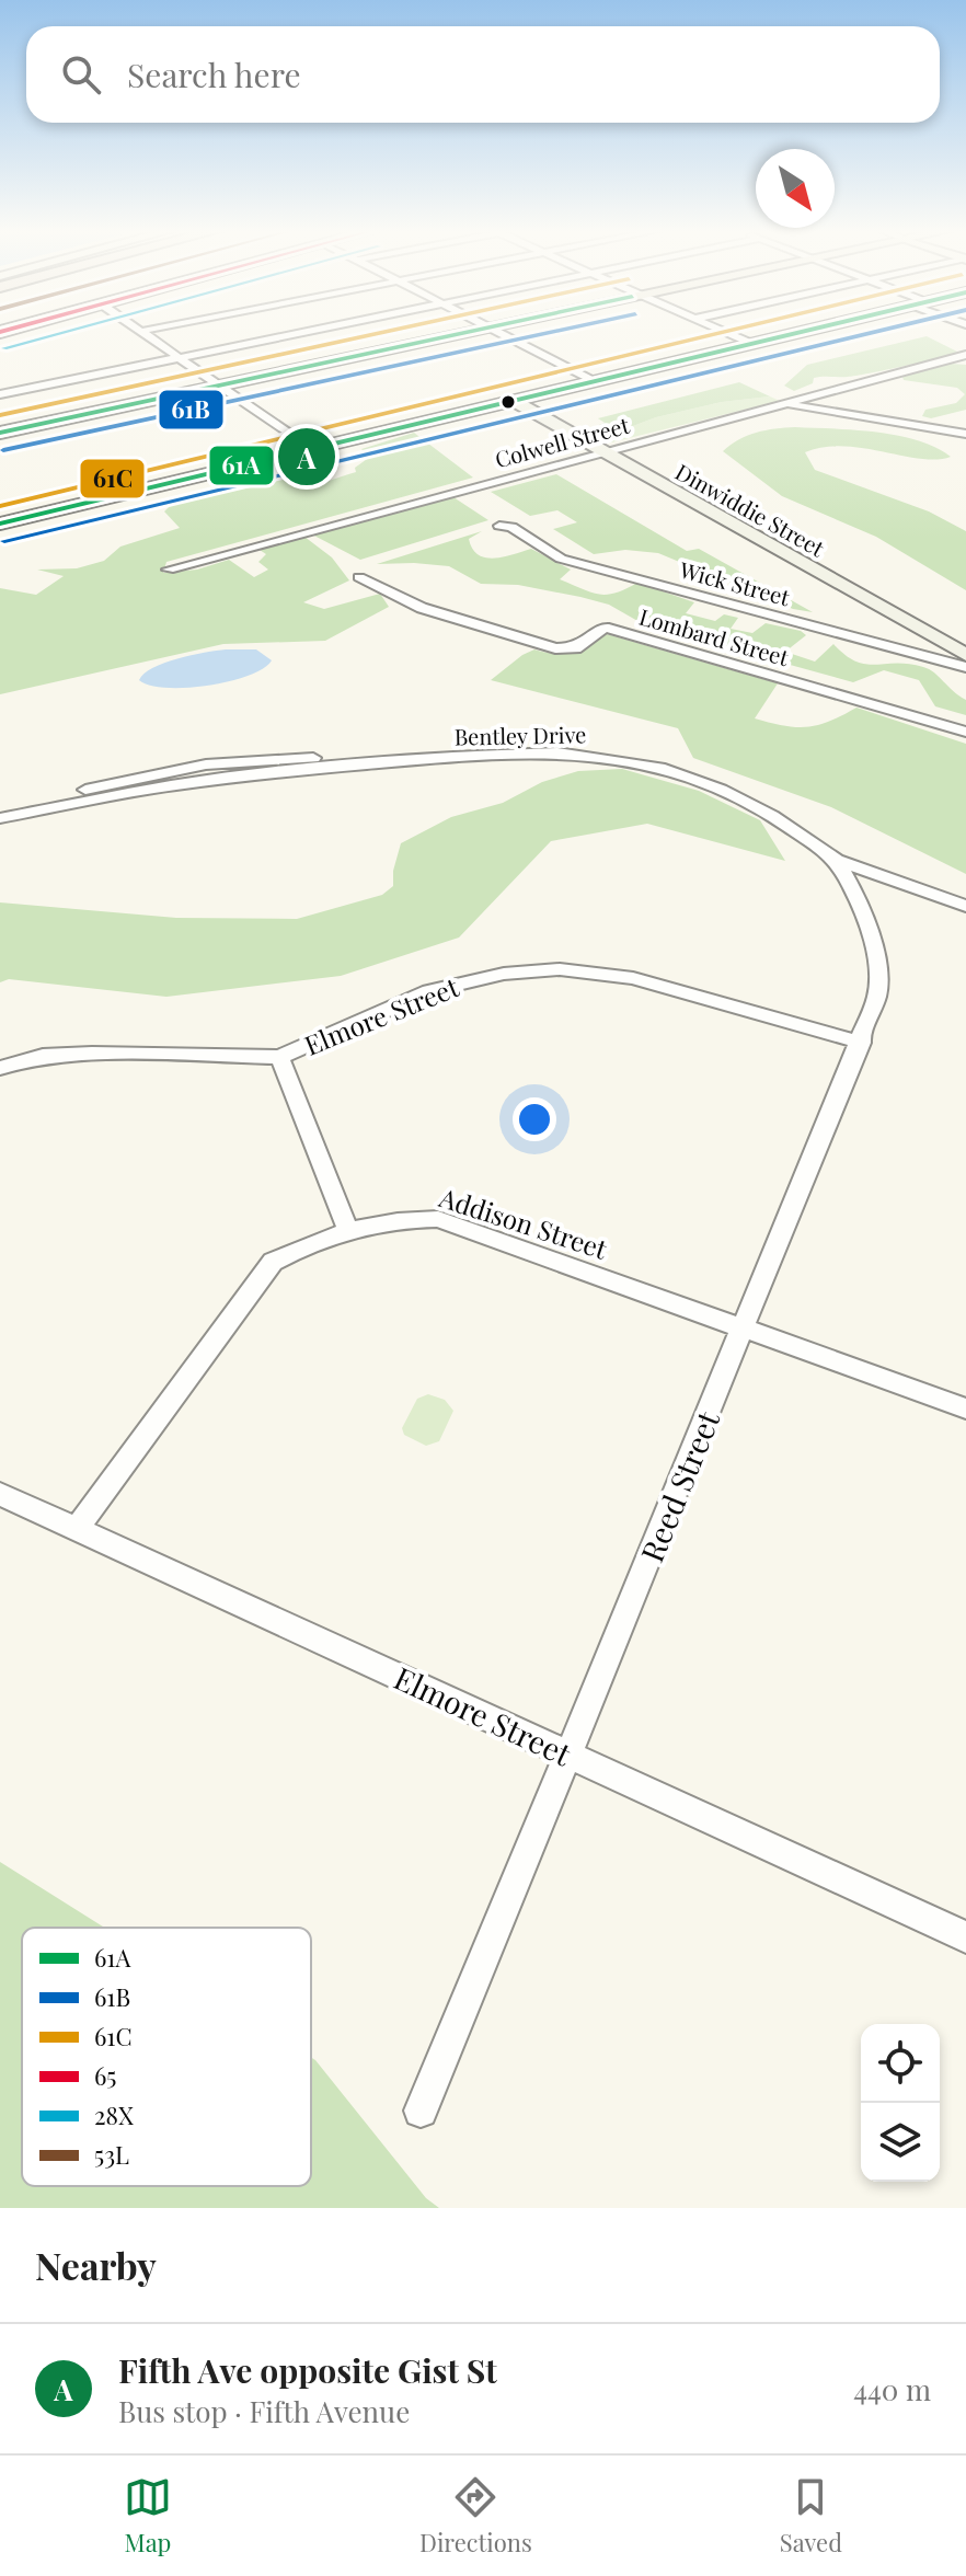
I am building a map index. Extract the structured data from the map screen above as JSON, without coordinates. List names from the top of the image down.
{
  "streets": {
    "street": [
      "Colwell Street",
      "Dinwiddie Street",
      "Wick Street",
      "Lombard Street",
      "Bentley Drive",
      "Elmore Street",
      "Addison Street",
      "Reed Street"
    ]
  },
  "crossings": [
    ["Colwell Street", "Dinwiddie Street"],
    ["Bentley Drive", "Reed Street"],
    ["Elmore Street", "Addison Street"],
    ["Elmore Street", "Reed Street"],
    ["Addison Street", "Reed Street"]
  ],
  "lines": [
    "transit line 61A",
    "transit line 61B",
    "transit line 61C",
    "transit line 28X"
  ],
  "legend": [
    "61A",
    "61B",
    "61C",
    "65",
    "28X",
    "53L"
  ],
  "north": "bottom right",
  "page": {
    "search": "Search here",
    "pins": "A",
    "heading": "Nearby",
    "list": [
      {
        "mark": "A",
        "name": "Fifth Ave opposite Gist St",
        "note": "Bus stop · Fifth Avenue",
        "value": "440 m"
      }
    ],
    "nav": ["Map", "Directions", "Saved"]
  }
}
